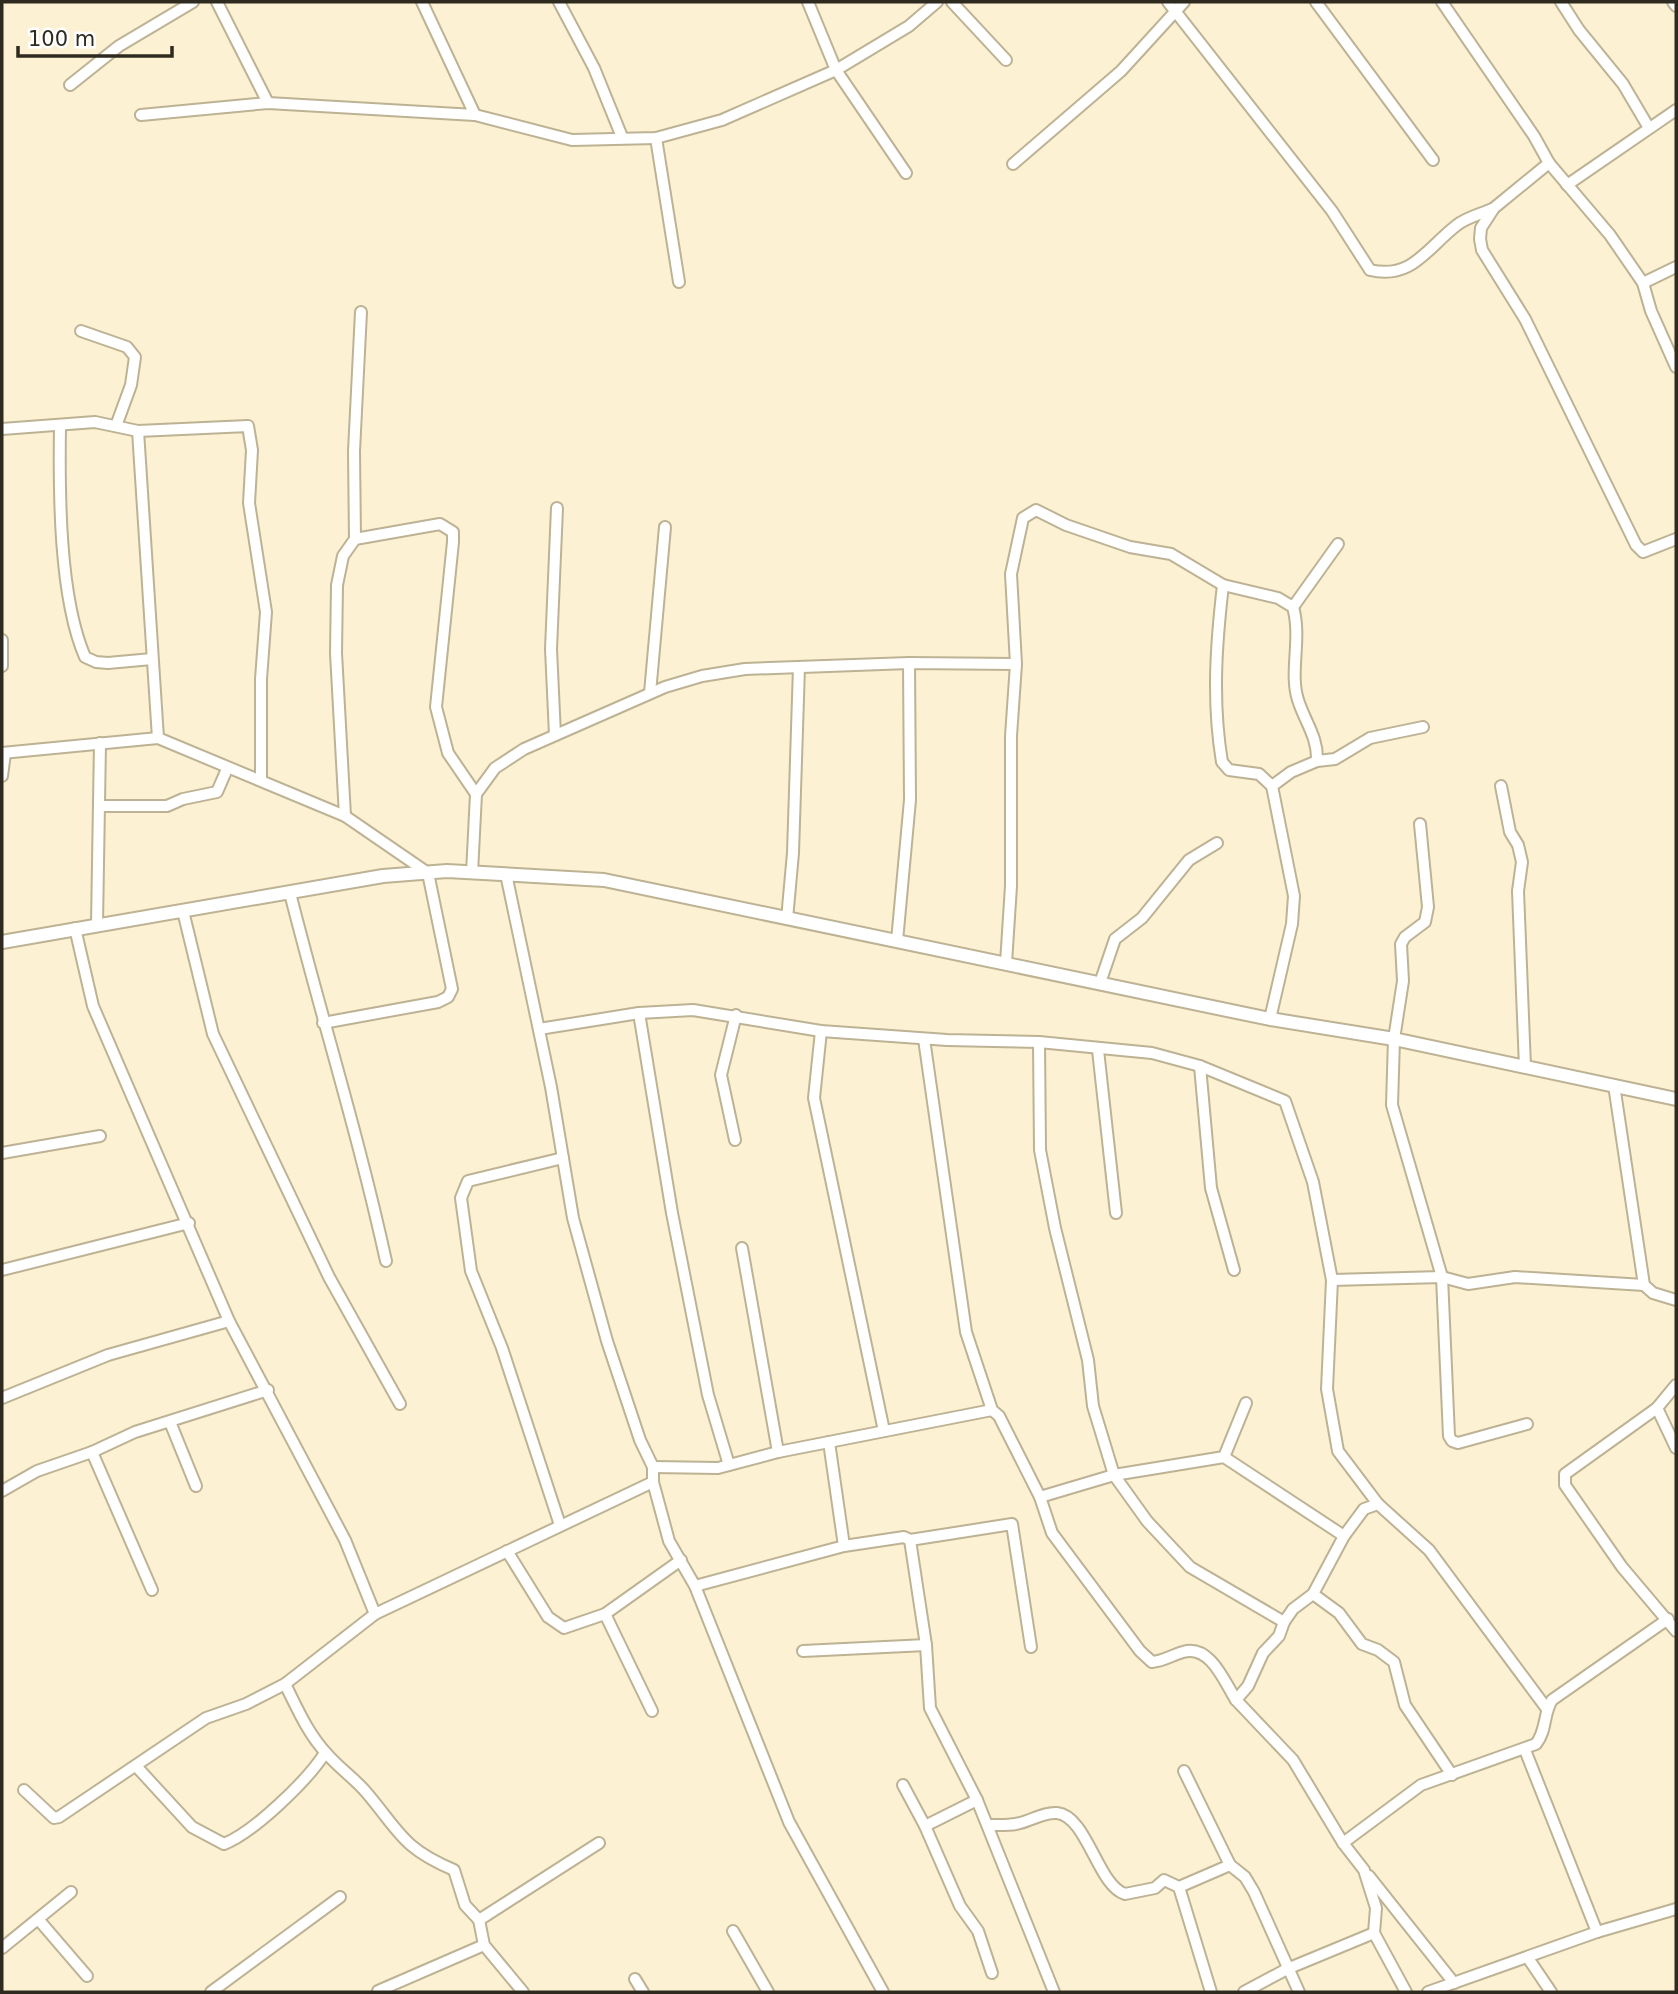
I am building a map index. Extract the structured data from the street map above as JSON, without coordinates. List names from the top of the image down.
{
  "scale_bar": "100 m"
}
